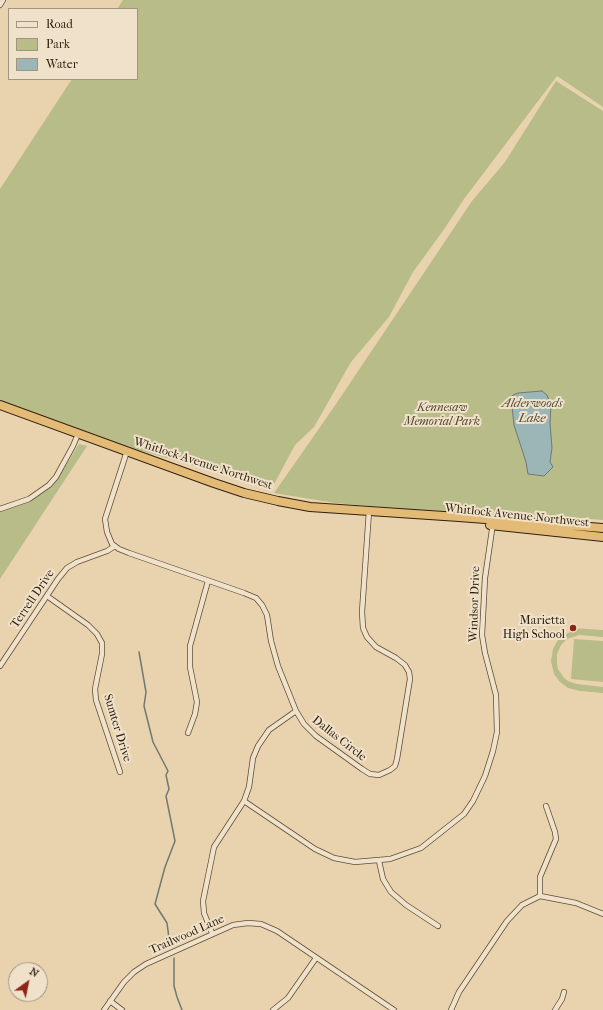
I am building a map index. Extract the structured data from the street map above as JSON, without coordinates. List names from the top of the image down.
{
  "streets": {
    "highway": ["Whitlock Avenue Northwest"],
    "street": [
      "Terrell Drive",
      "Windsor Drive",
      "Sumter Drive",
      "Dallas Circle",
      "Trailwood Lane"
    ]
  },
  "crossings": [
    ["Whitlock Avenue Northwest", "Windsor Drive"],
    ["Whitlock Avenue Northwest", "Dallas Circle"],
    ["Terrell Drive", "Sumter Drive"],
    ["Terrell Drive", "Dallas Circle"]
  ],
  "water": ["Alderwoods Lake"],
  "parks": ["Kennesaw Memorial Park"],
  "places": ["Marietta High School"],
  "legend": ["Road", "Park", "Water"],
  "north": "top right"
}
